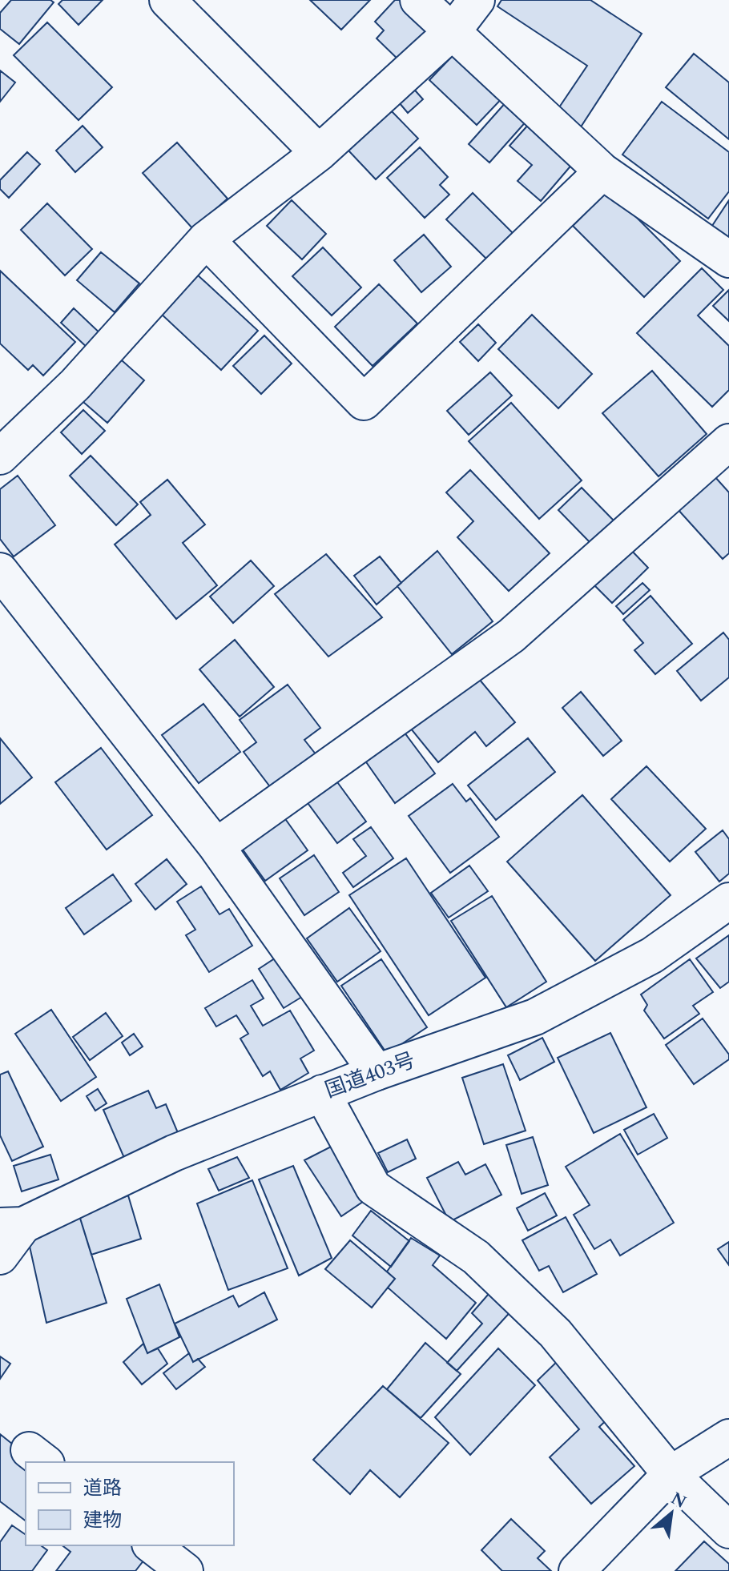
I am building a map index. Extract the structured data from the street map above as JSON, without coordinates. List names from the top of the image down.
{
  "streets": {
    "main road": ["国道403号"]
  },
  "legend": ["道路", "建物"],
  "north": "top right"
}
